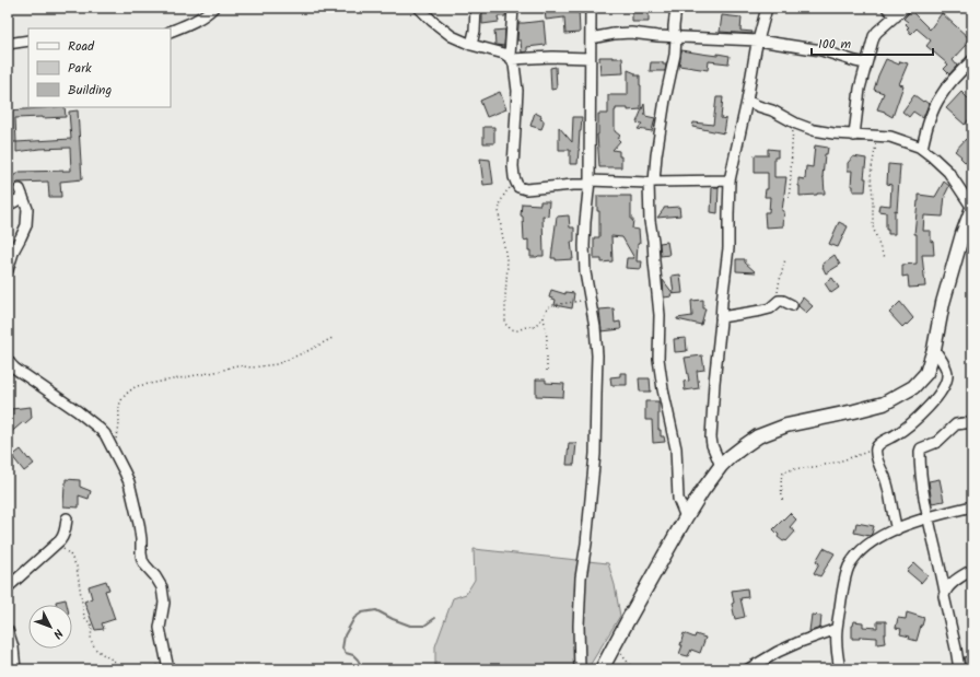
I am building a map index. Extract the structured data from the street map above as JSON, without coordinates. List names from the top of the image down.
{
  "legend": ["Road", "Park", "Building"],
  "scale_bar": "100 m",
  "north": "bottom right"
}
